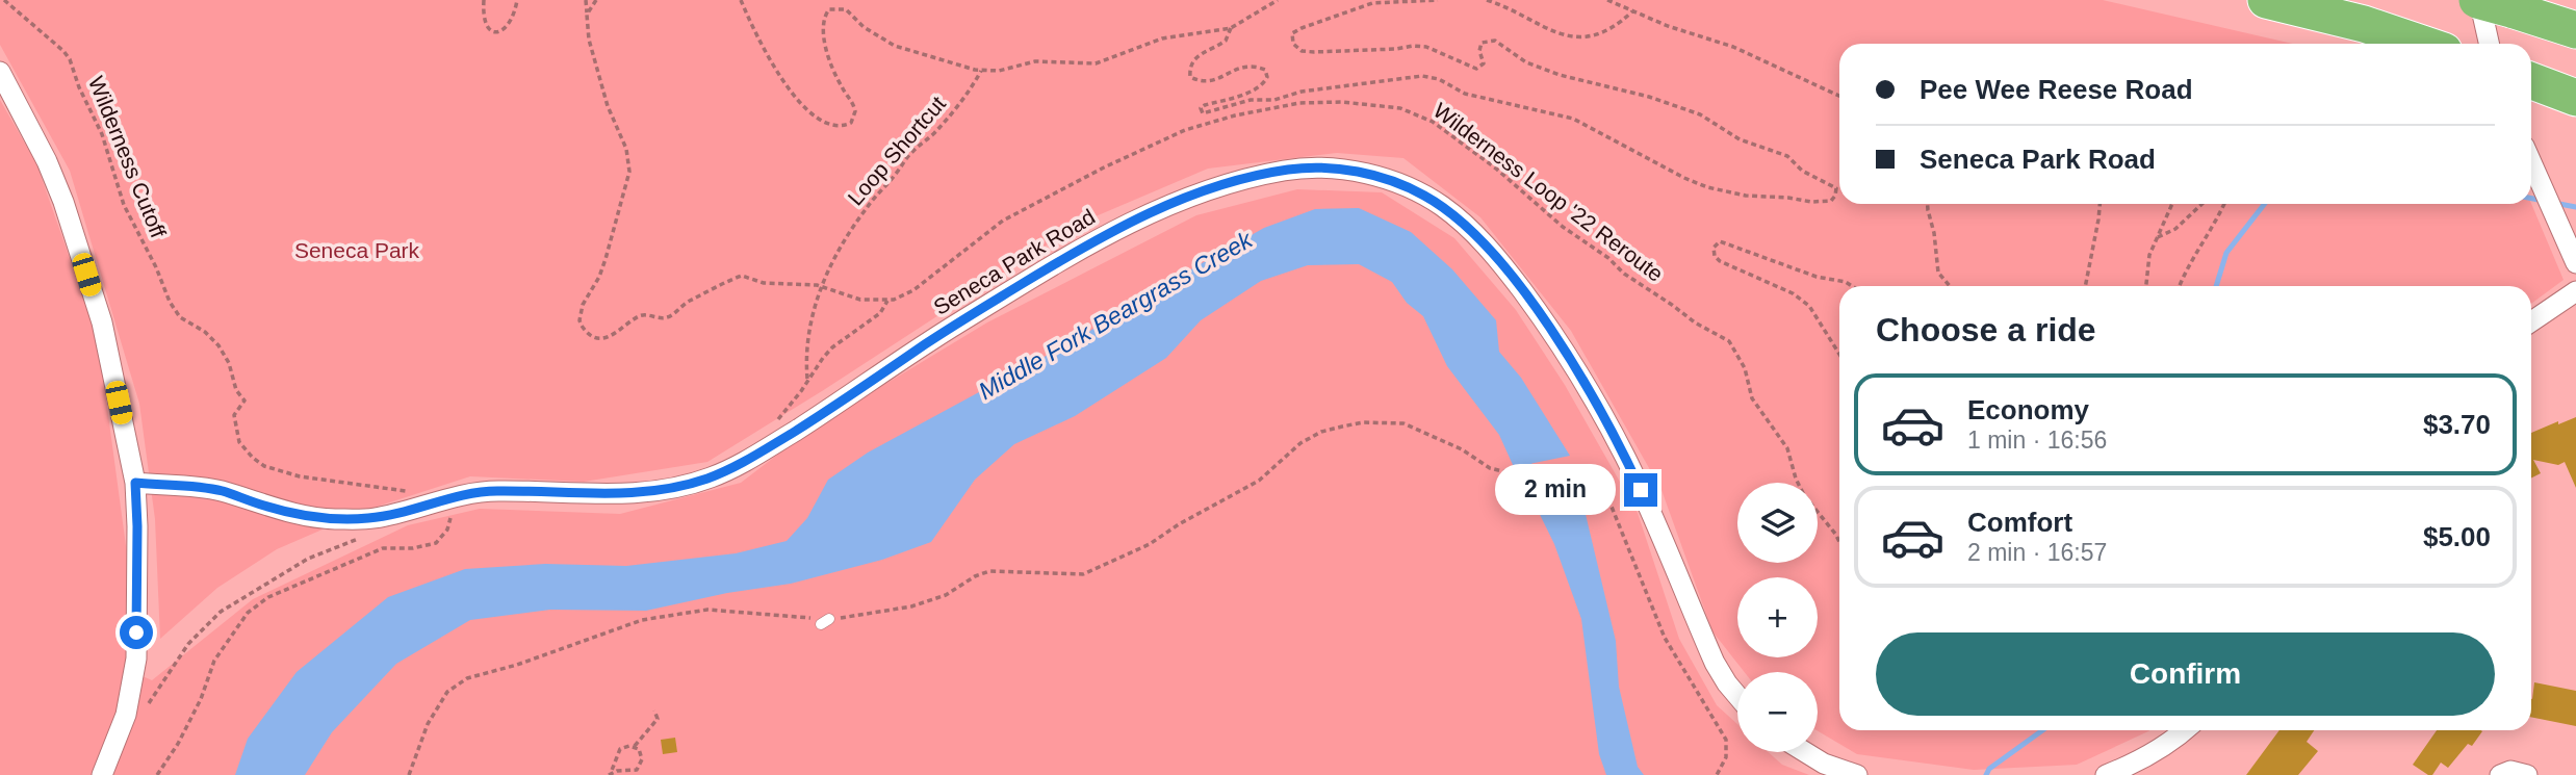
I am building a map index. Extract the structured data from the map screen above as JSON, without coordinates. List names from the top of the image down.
{
  "streets": {
    "street": ["Seneca Park Road"],
    "path": ["Loop Shortcut", "Wilderness Cutoff", "Wilderness Loop '22 Reroute"]
  },
  "crossings": [
    ["Loop Shortcut", "Wilderness Loop '22 Reroute"]
  ],
  "water": ["Middle Fork Beargrass Creek"],
  "parks": ["Seneca Park"],
  "page": {
    "banner": ["Pee Wee Reese Road", "Seneca Park Road"],
    "heading": "Choose a ride",
    "list": [
      {
        "name": "Economy",
        "note": "1 min · 16:56",
        "value": "$3.70"
      },
      {
        "name": "Comfort",
        "note": "2 min · 16:57",
        "value": "$5.00"
      }
    ],
    "bubble": "2 min",
    "map_buttons": ["+", "−"],
    "buttons": "Confirm"
  }
}
